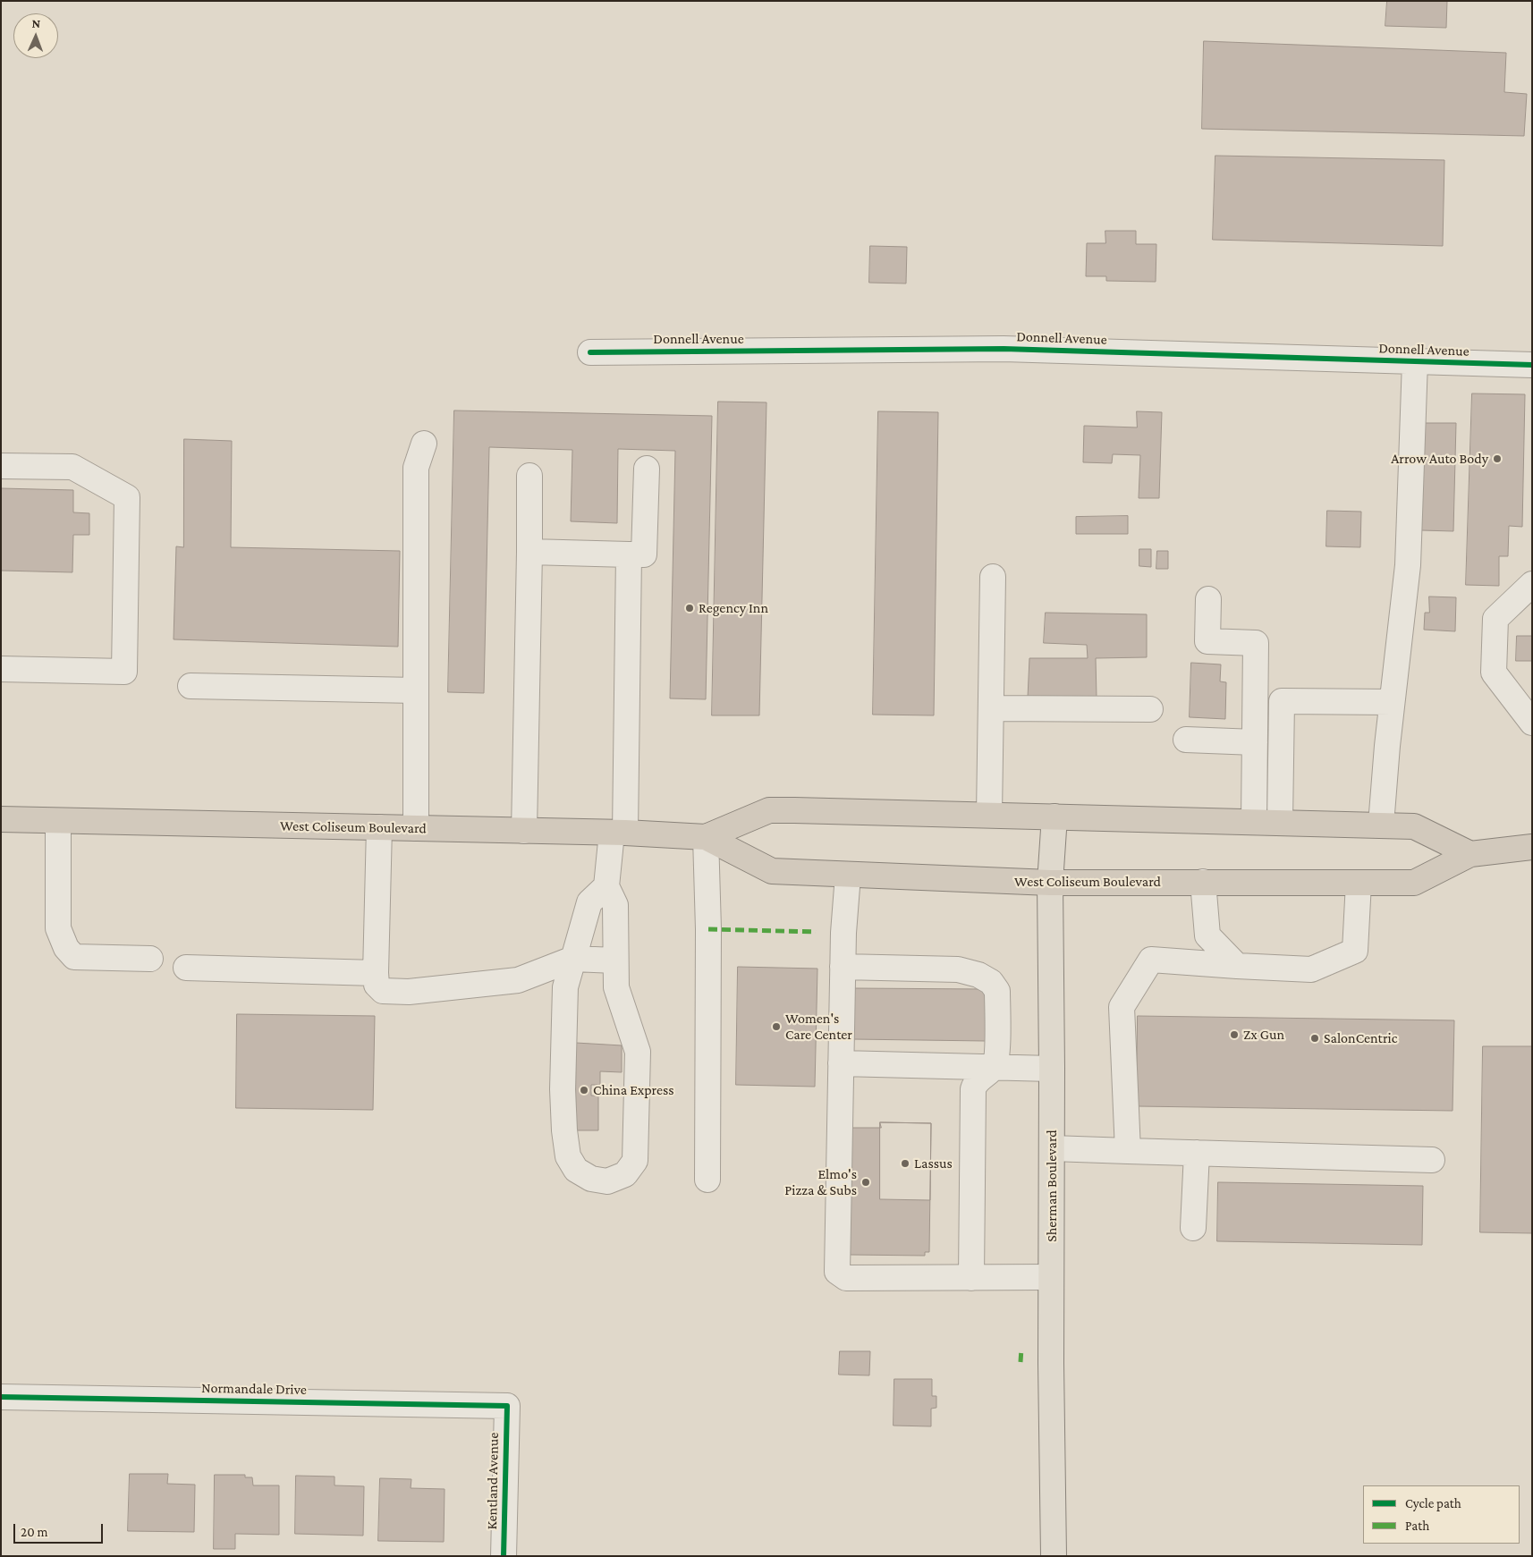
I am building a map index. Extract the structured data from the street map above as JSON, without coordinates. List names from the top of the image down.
{
  "streets": {
    "highway": ["West Coliseum Boulevard"],
    "main road": ["Sherman Boulevard"],
    "street": ["Donnell Avenue", "Normandale Drive", "Kentland Avenue"]
  },
  "crossings": [
    ["West Coliseum Boulevard", "Sherman Boulevard"],
    ["Normandale Drive", "Kentland Avenue"]
  ],
  "places": [
    "Arrow Auto Body",
    "Regency Inn",
    "Women's Care Center",
    "Zx Gun",
    "SalonCentric",
    "China Express",
    "Lassus",
    "Elmo's Pizza & Subs"
  ],
  "legend": ["Cycle path", "Path"],
  "scale_bar": "20 m",
  "north": "top"
}
